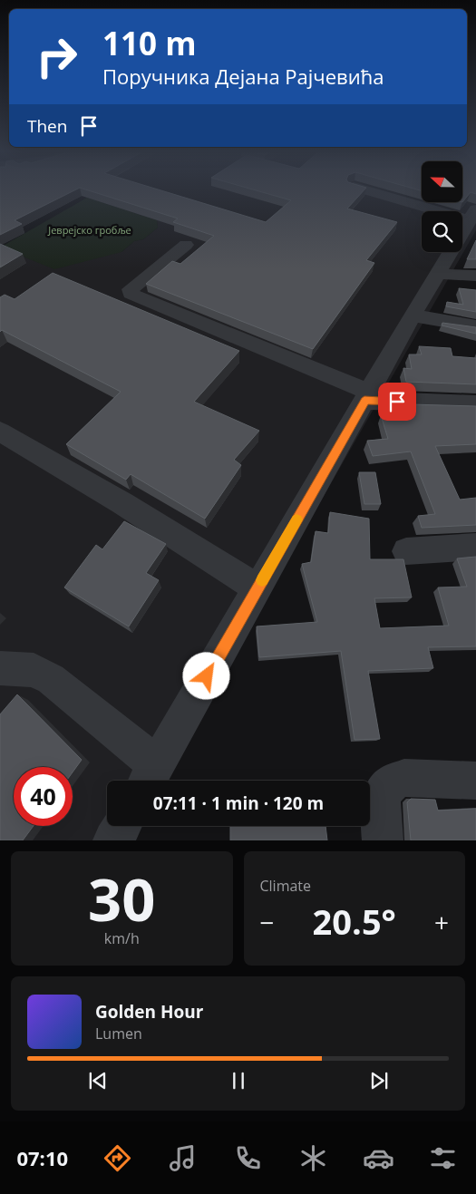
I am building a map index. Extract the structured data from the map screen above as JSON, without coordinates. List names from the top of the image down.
{
  "parks": ["Јеврејско гробље"],
  "north": "left",
  "page": {
    "turn": ["110 m", "Поручника Дејана Рајчевића"],
    "then": "Then",
    "limit": "40",
    "trip": "07:11 · 1 min · 120 m",
    "tile": [
      ["30", "km/h"],
      "Climate"
    ],
    "heat": ["−", "20.5°", "+"],
    "song": ["Golden Hour", "Lumen"],
    "tabs": "07:10"
  }
}
